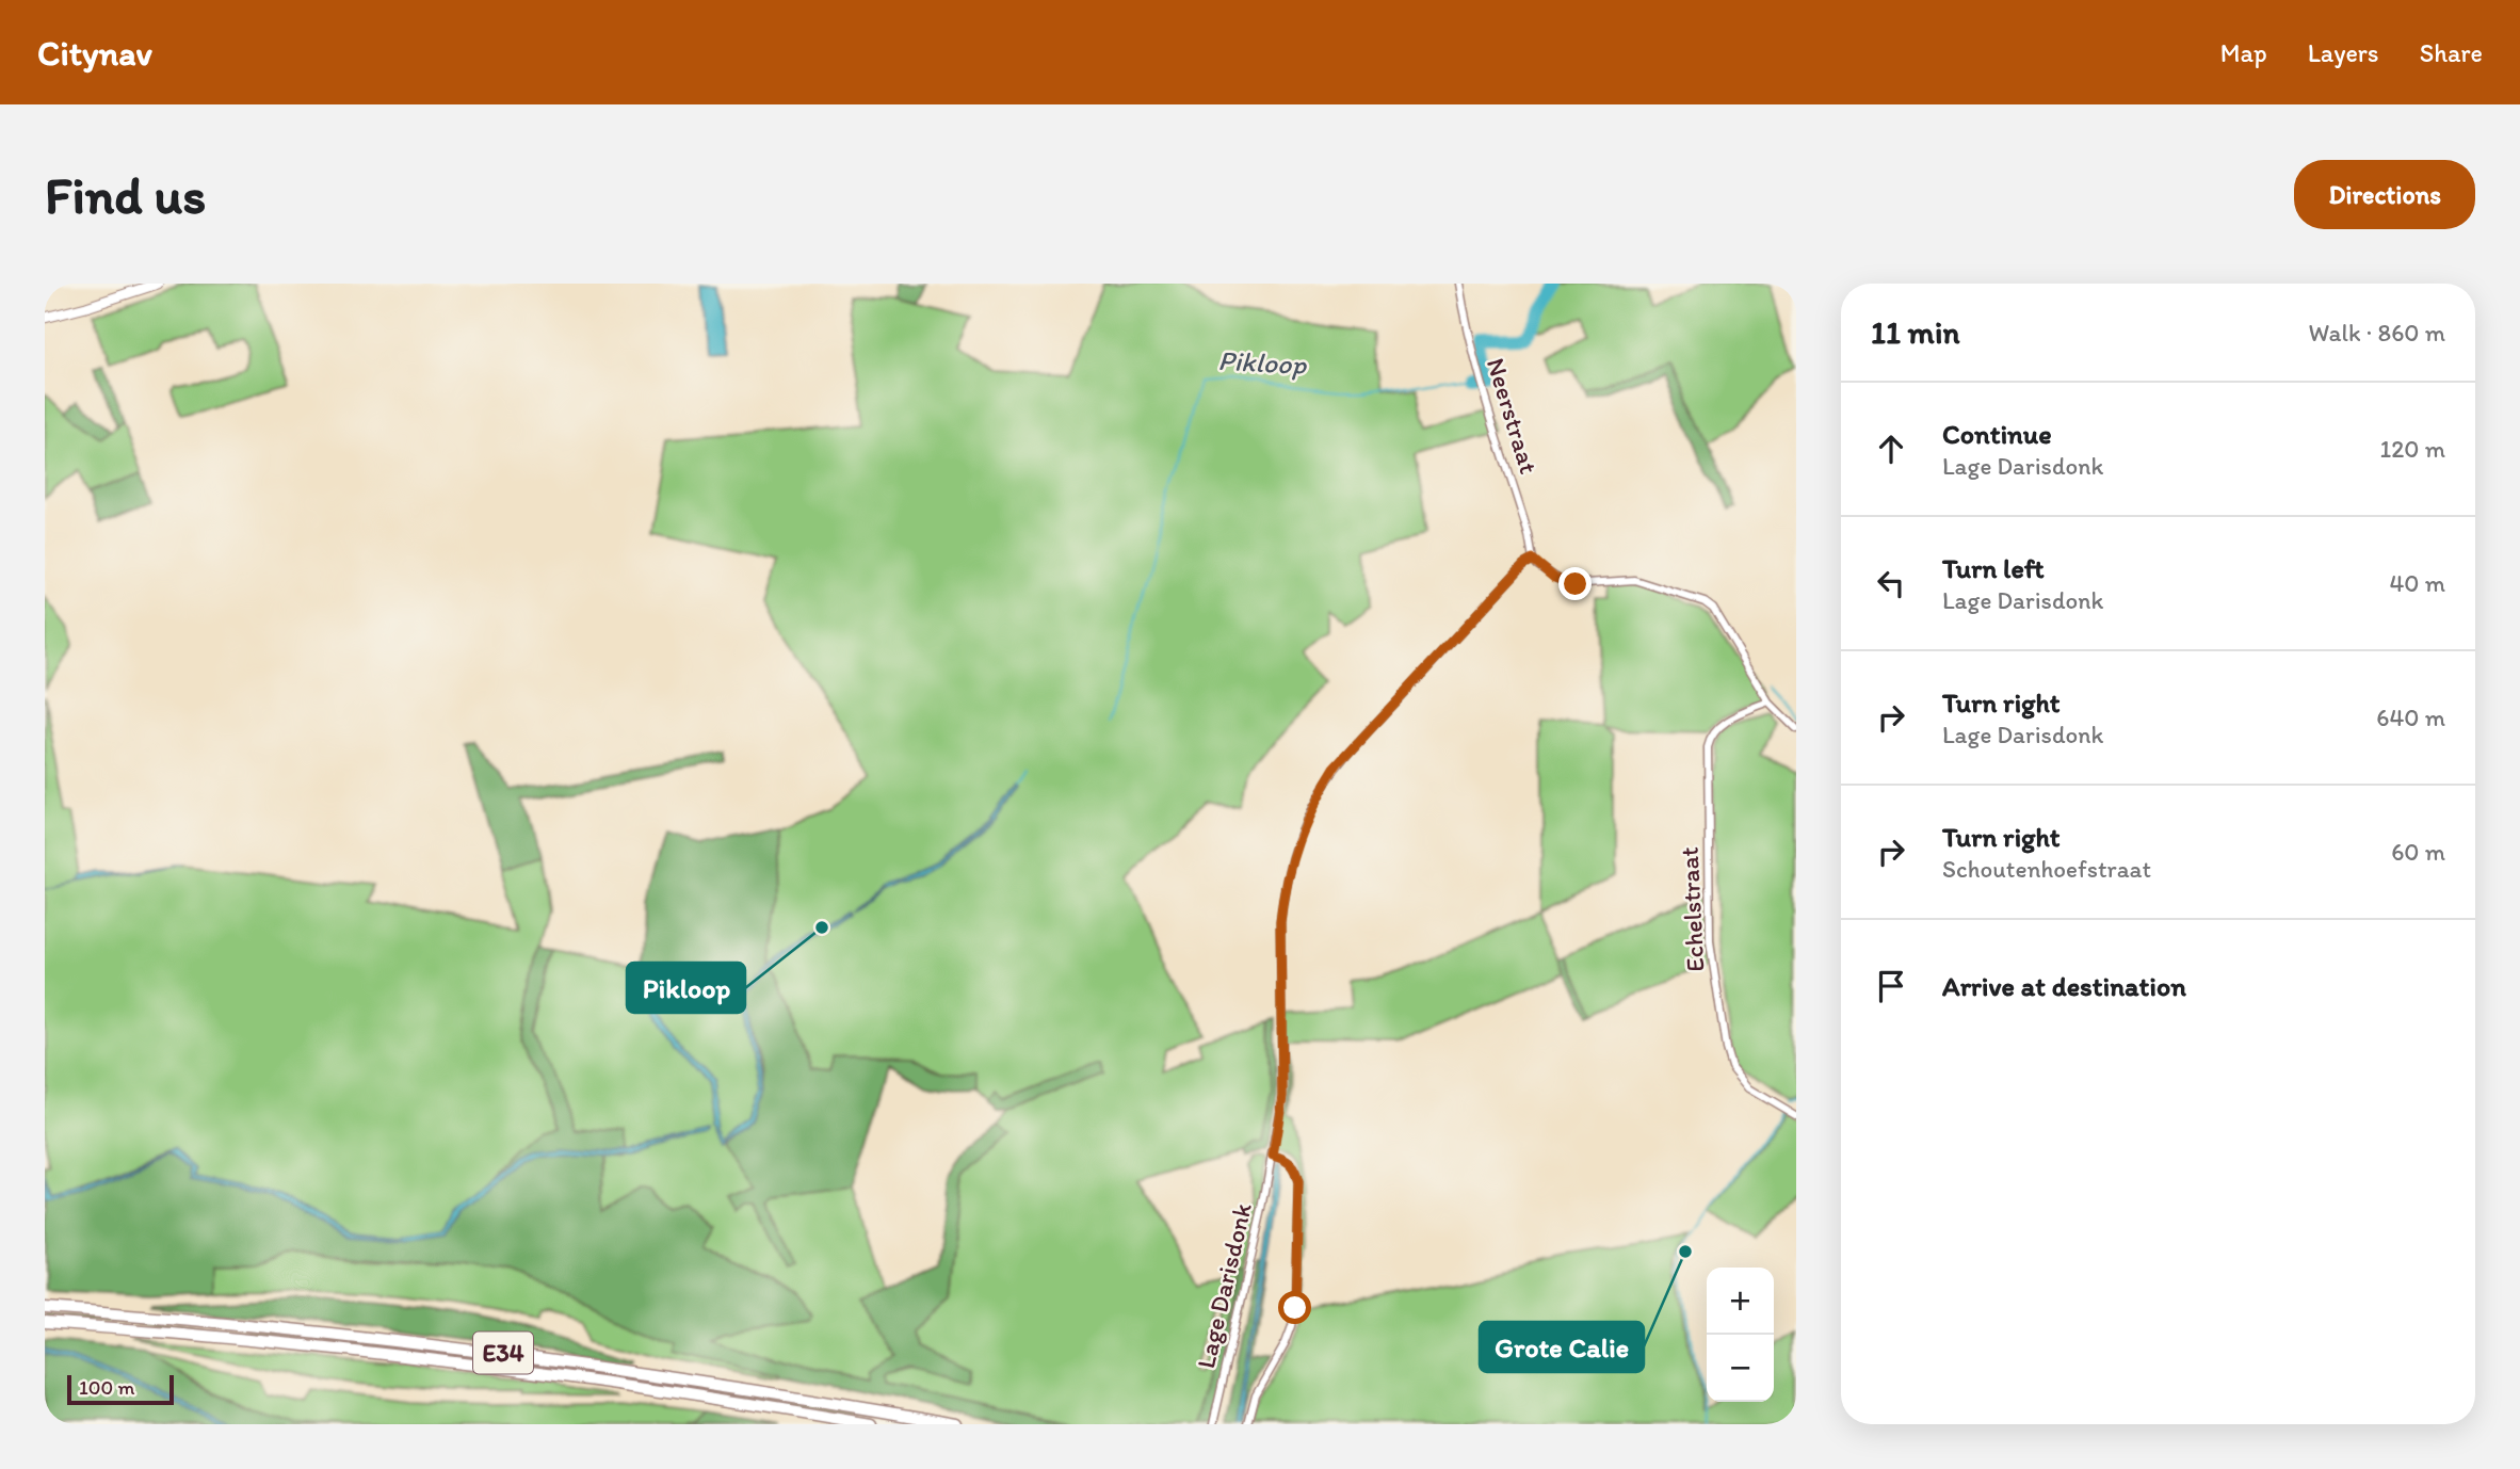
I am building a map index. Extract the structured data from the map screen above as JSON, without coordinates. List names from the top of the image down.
{
  "streets": {
    "highway": ["E34"],
    "street": ["Neerstraat", "Echelstraat", "Lage Darisdonk"]
  },
  "crossings": [
    ["Neerstraat", "Lage Darisdonk"]
  ],
  "water": ["Pikloop"],
  "places": ["Pikloop", "Grote Calie"],
  "scale_bar": "100 m",
  "page": {
    "header": "Citynav",
    "nav": ["Map", "Layers", "Share"],
    "buttons": "Directions",
    "title": "Find us",
    "heading": ["11 min", "Walk · 860 m"],
    "list": [
      ["Continue", "Lage Darisdonk", "120 m"],
      ["Turn left", "Lage Darisdonk", "40 m"],
      ["Turn right", "Lage Darisdonk", "640 m"],
      ["Turn right", "Schoutenhoefstraat", "60 m"],
      "Arrive at destination"
    ],
    "map_buttons": ["+", "−"],
    "scale": "100 m"
  }
}
